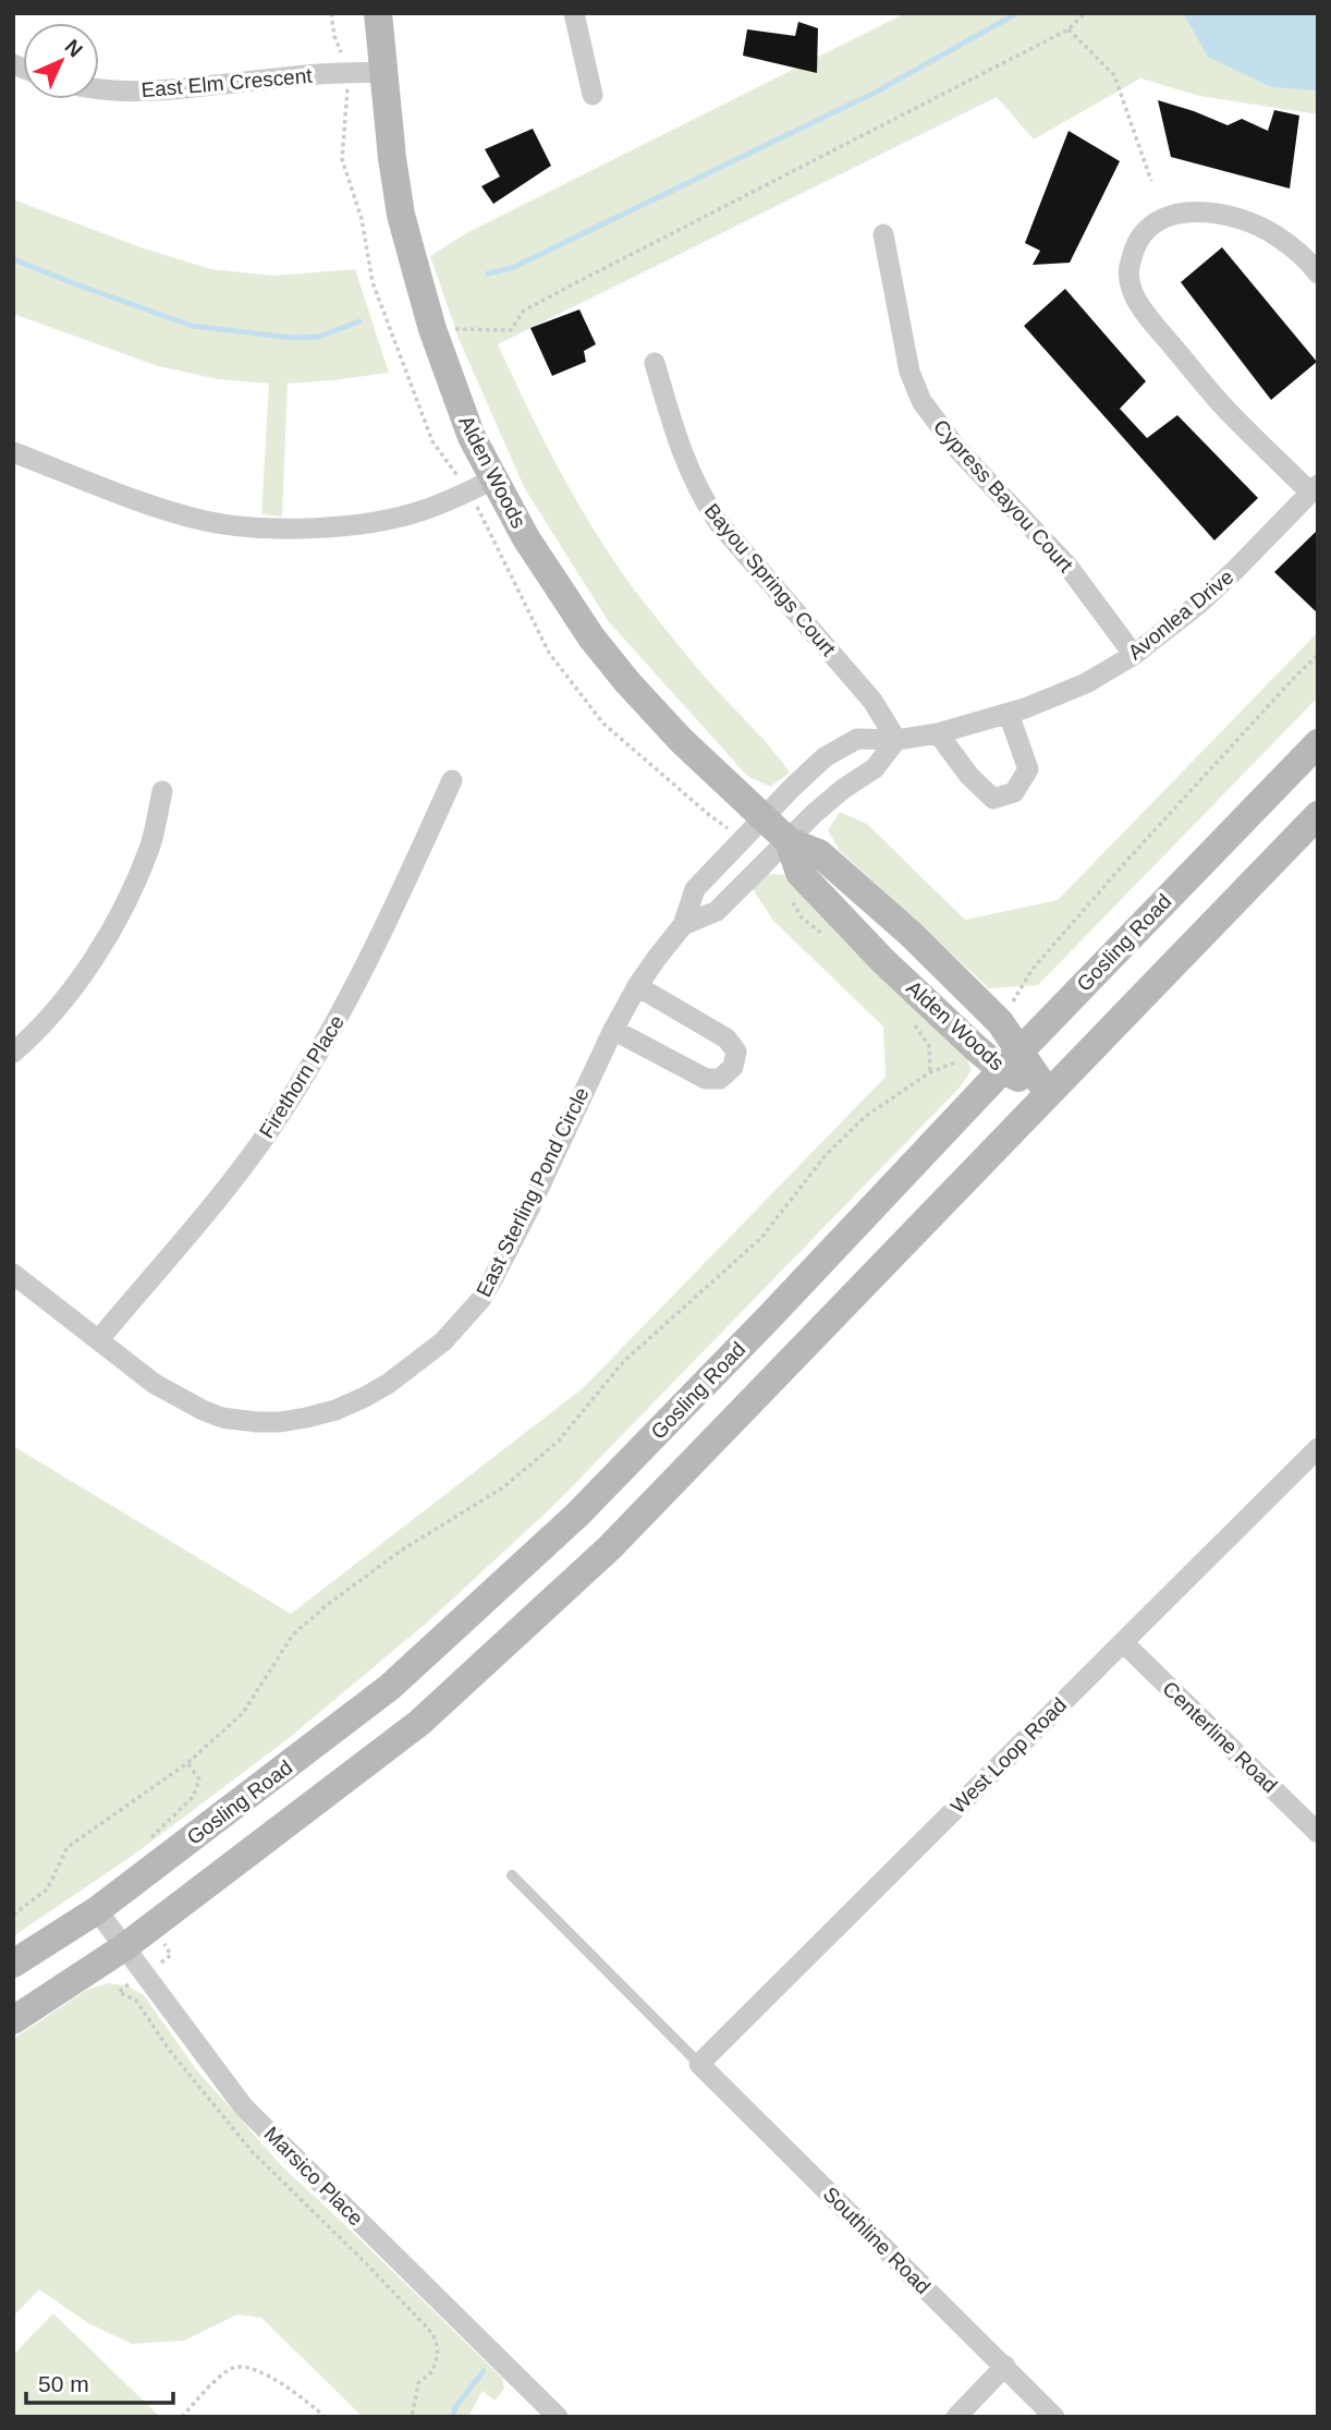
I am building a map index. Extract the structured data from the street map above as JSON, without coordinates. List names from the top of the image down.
{
  "streets": {
    "main road": ["Alden Woods", "Gosling Road"],
    "street": [
      "East Elm Crescent",
      "Cypress Bayou Court",
      "Bayou Springs Court",
      "Avonlea Drive",
      "Firethorn Place",
      "East Sterling Pond Circle",
      "Centerline Road",
      "West Loop Road",
      "Marsico Place",
      "Southline Road"
    ]
  },
  "crossings": [
    ["East Elm Crescent", "Alden Woods"],
    ["Alden Woods", "Avonlea Drive"],
    ["Alden Woods", "Gosling Road"],
    ["Alden Woods", "East Sterling Pond Circle"],
    ["Cypress Bayou Court", "Avonlea Drive"],
    ["Bayou Springs Court", "Avonlea Drive"],
    ["Avonlea Drive", "East Sterling Pond Circle"],
    ["Gosling Road", "Marsico Place"],
    ["Firethorn Place", "East Sterling Pond Circle"],
    ["Centerline Road", "West Loop Road"],
    ["West Loop Road", "Southline Road"]
  ],
  "scale_bar": "50 m",
  "north": "top right"
}
